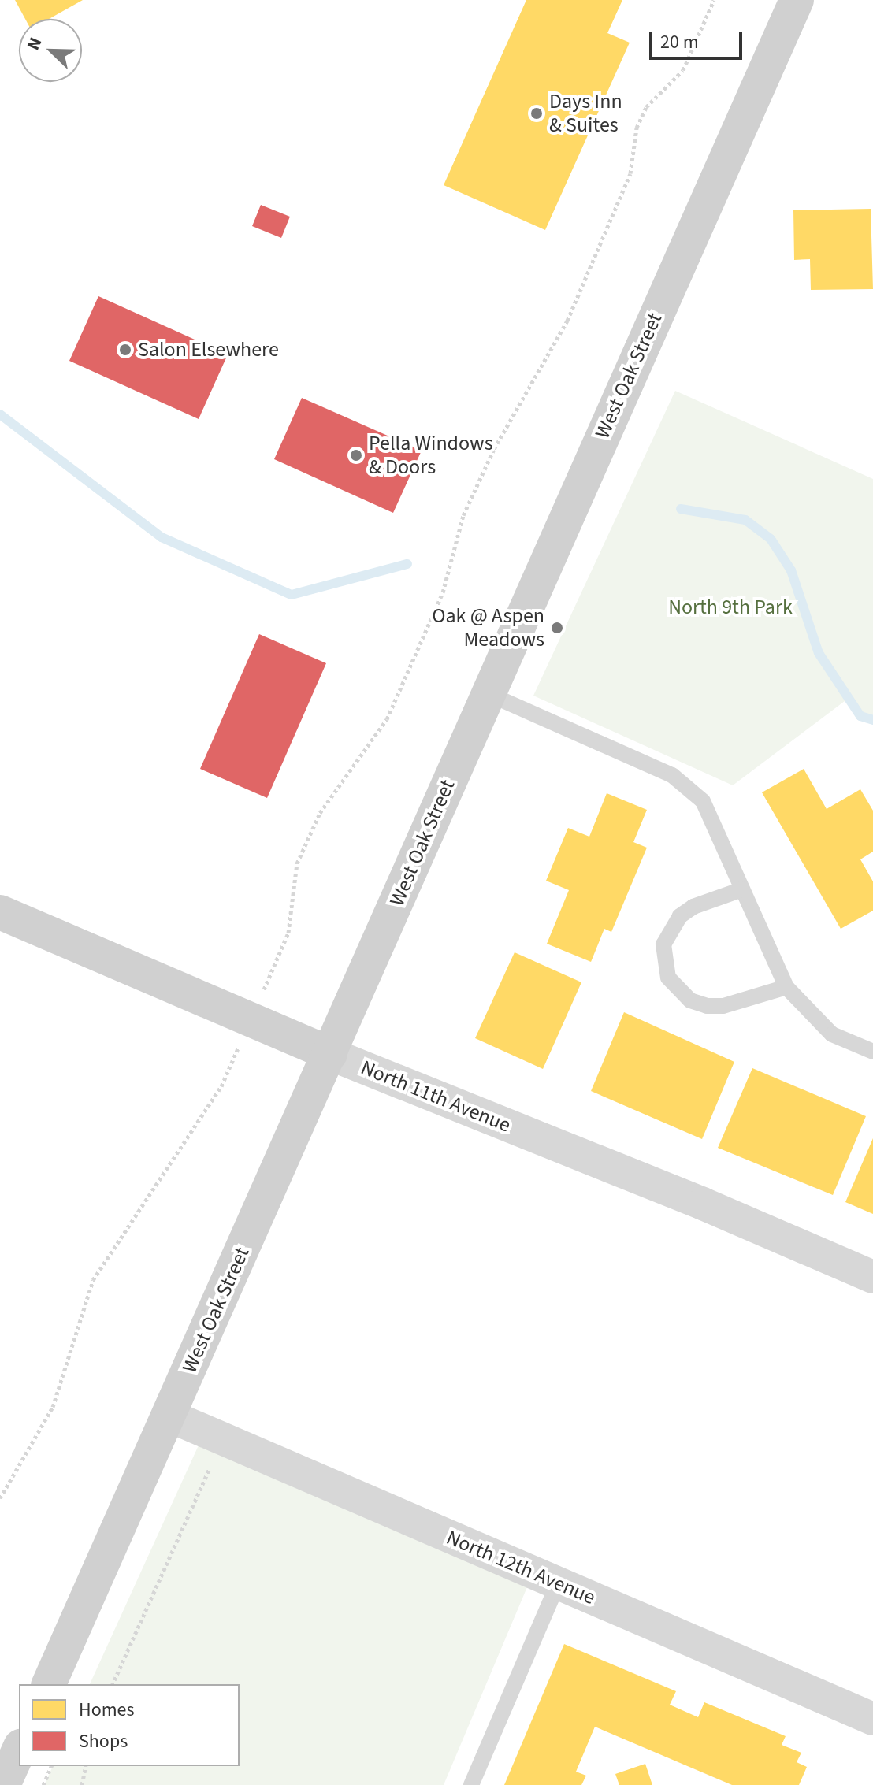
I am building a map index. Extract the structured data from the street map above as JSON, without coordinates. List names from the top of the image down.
{
  "streets": {
    "main road": ["West Oak Street", "North 11th Avenue"],
    "street": ["North 12th Avenue"]
  },
  "crossings": [
    ["West Oak Street", "North 11th Avenue"],
    ["West Oak Street", "North 12th Avenue"]
  ],
  "parks": ["North 9th Park"],
  "places": [
    "Days Inn & Suites",
    "Salon Elsewhere",
    "Pella Windows & Doors",
    "Oak @ Aspen Meadows"
  ],
  "legend": ["Homes", "Shops"],
  "scale_bar": "20 m",
  "north": "top left"
}
